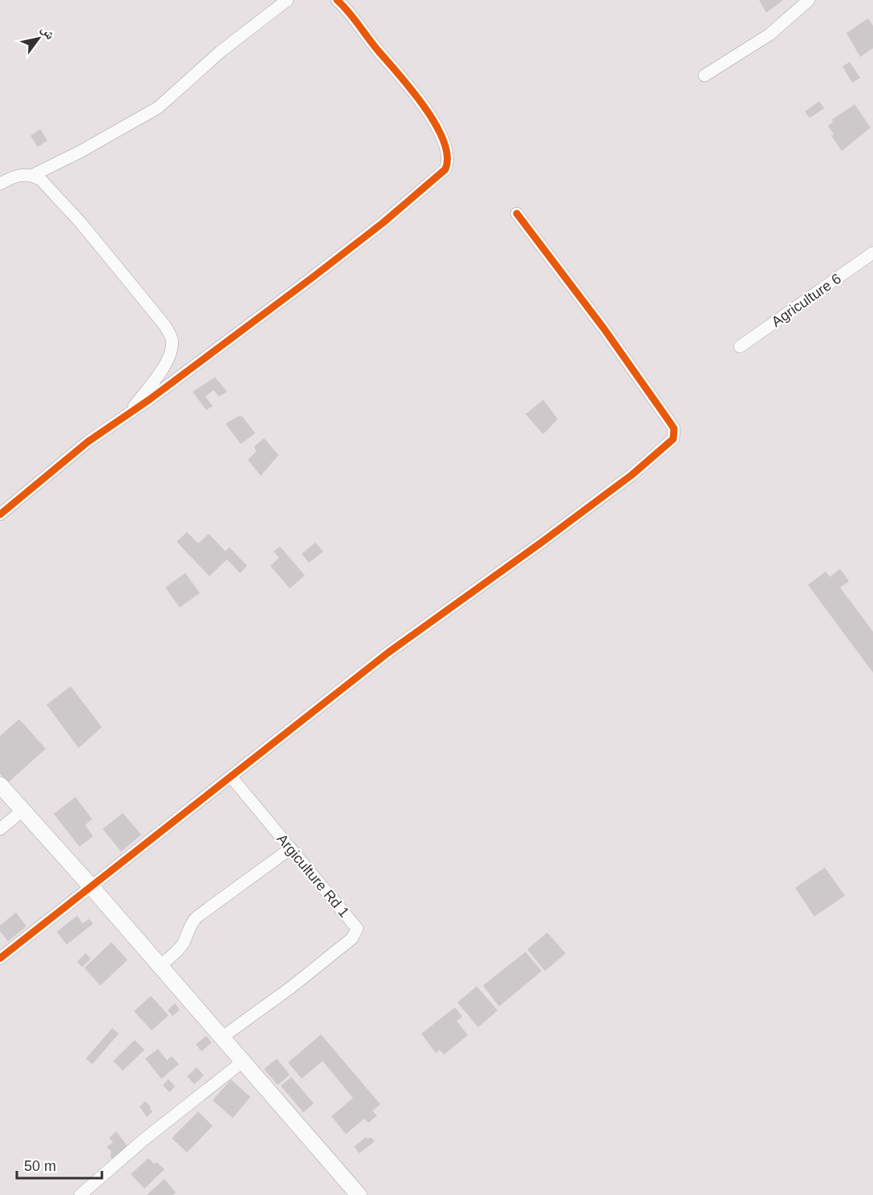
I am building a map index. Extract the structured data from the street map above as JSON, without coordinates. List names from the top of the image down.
{
  "streets": {
    "street": ["Agriculture 6", "Argiculture Rd 1"]
  },
  "scale_bar": "50 m",
  "north": "top right"
}
